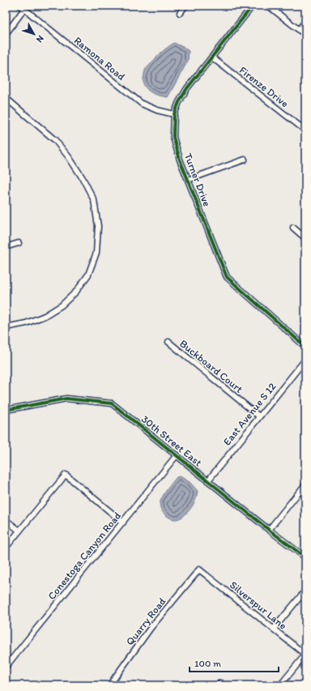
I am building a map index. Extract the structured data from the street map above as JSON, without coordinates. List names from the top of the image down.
{
  "streets": {
    "street": [
      "Ramona Road",
      "Firenze Drive",
      "Turner Drive",
      "Buckboard Court",
      "East Avenue S 12",
      "30th Street East",
      "Conestoga Canyon Road",
      "Silverspur Lane",
      "Quarry Road"
    ]
  },
  "crossings": [
    ["Ramona Road", "Turner Drive"],
    ["Firenze Drive", "Turner Drive"],
    ["Buckboard Court", "East Avenue S 12"],
    ["East Avenue S 12", "30th Street East"],
    ["30th Street East", "Conestoga Canyon Road"],
    ["Silverspur Lane", "Quarry Road"]
  ],
  "scale_bar": "100 m",
  "north": "bottom right"
}
